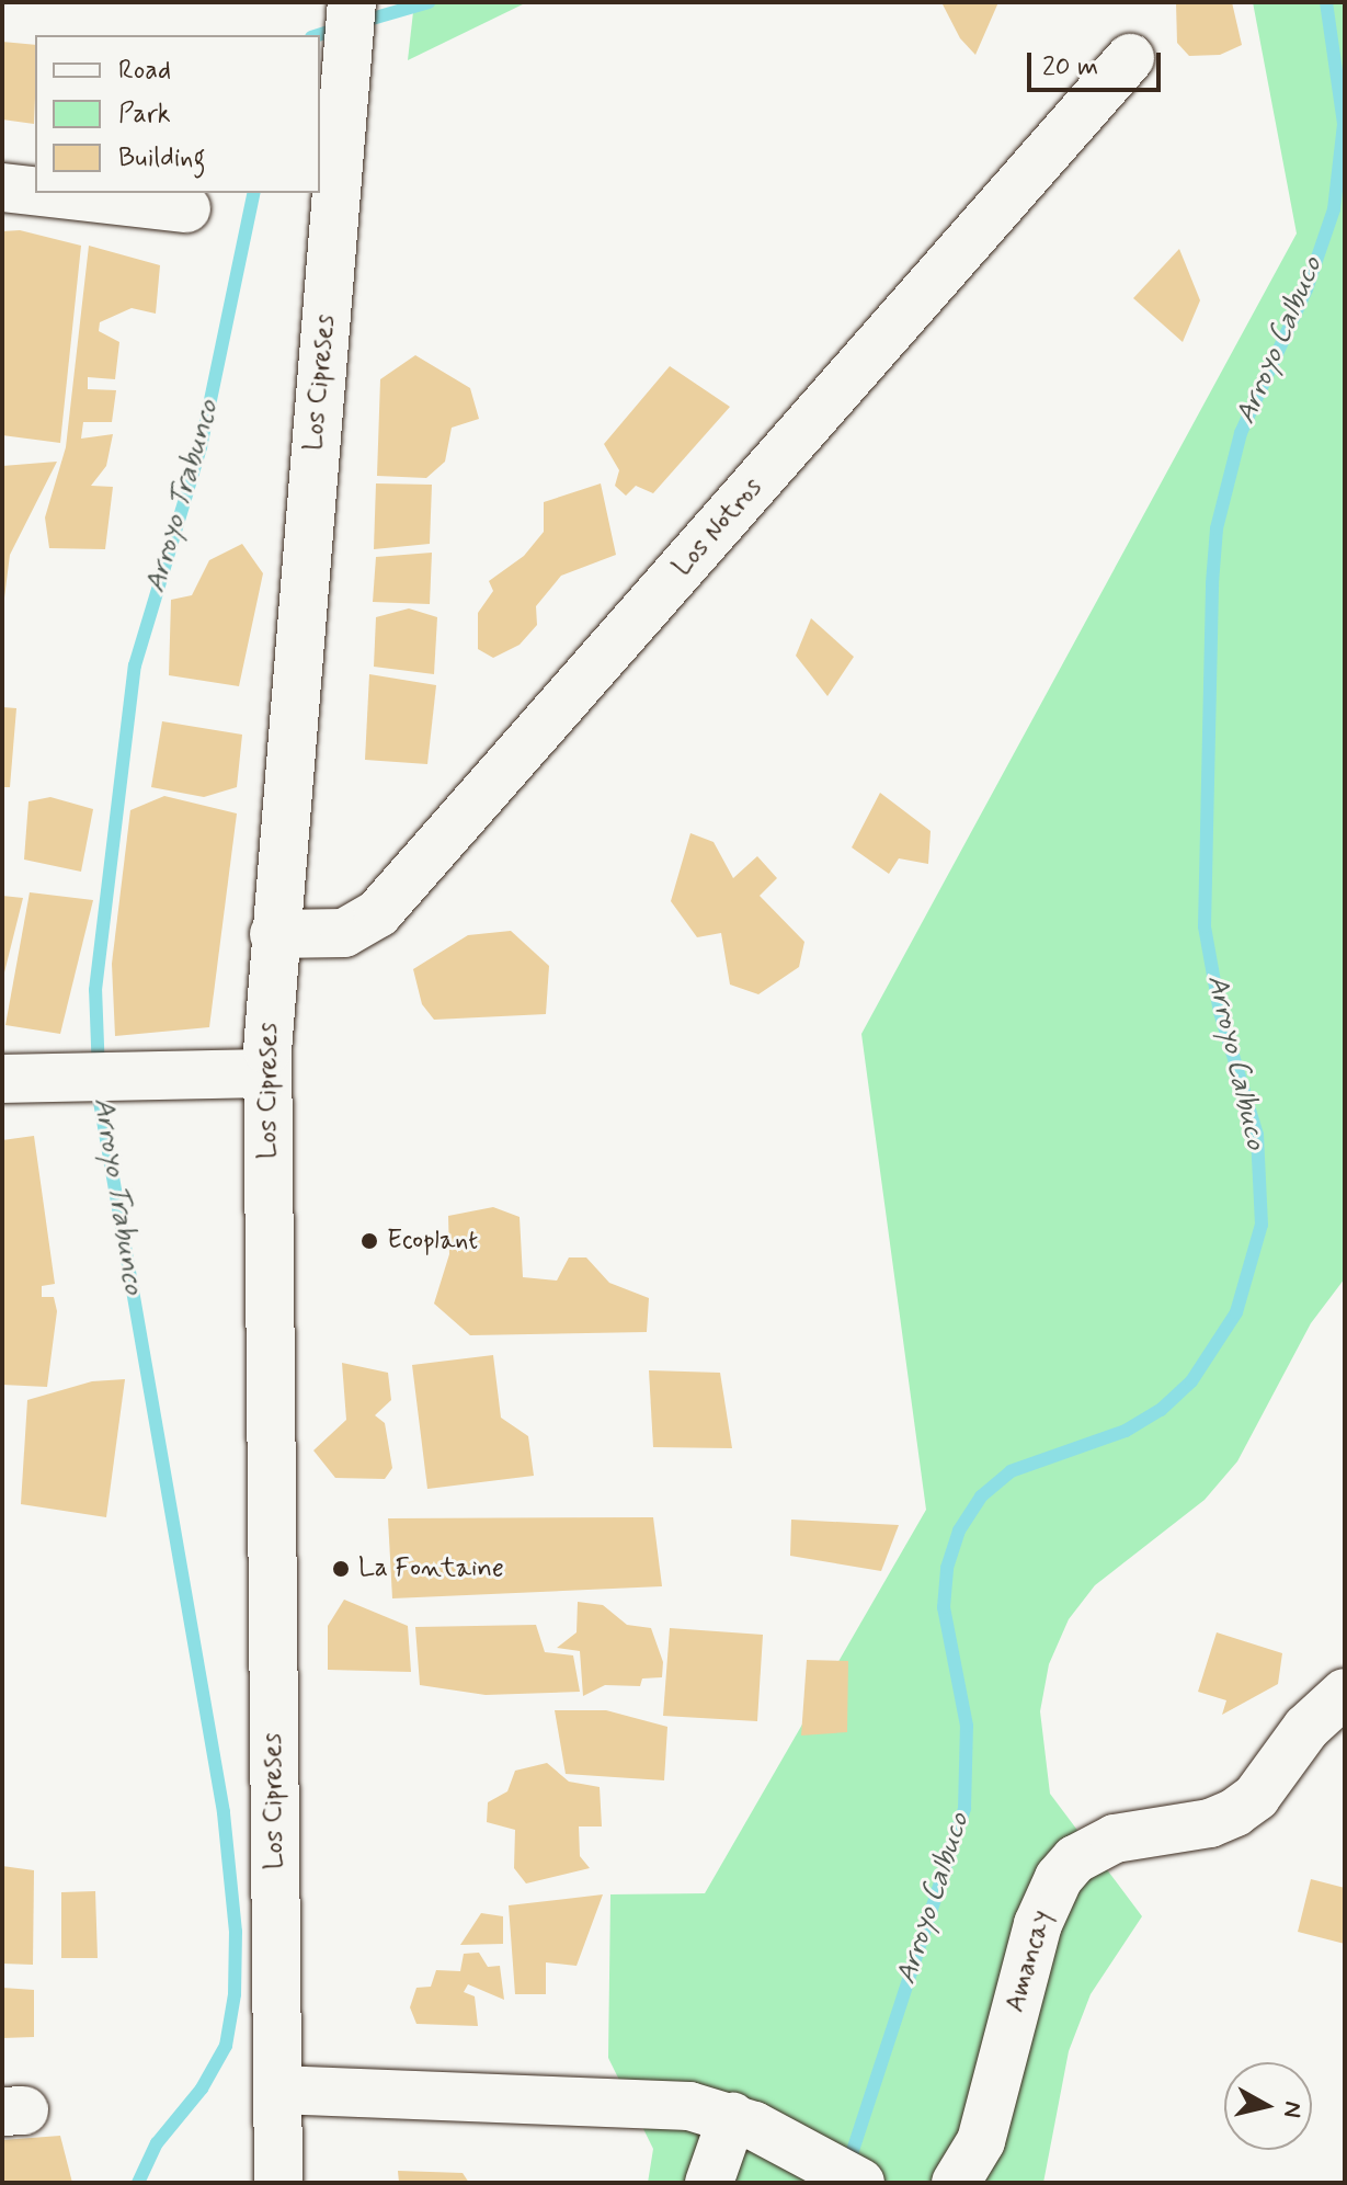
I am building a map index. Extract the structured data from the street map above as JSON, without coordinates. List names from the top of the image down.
{
  "streets": {
    "street": ["Los Cipreses", "Los Notros", "Amancay"]
  },
  "crossings": [
    ["Los Cipreses", "Los Notros"]
  ],
  "water": ["Arroyo Calbuco", "Arroyo Trabunco"],
  "places": ["Ecoplant", "La Fontaine"],
  "legend": ["Road", "Park", "Building"],
  "scale_bar": "20 m",
  "north": "right"
}
